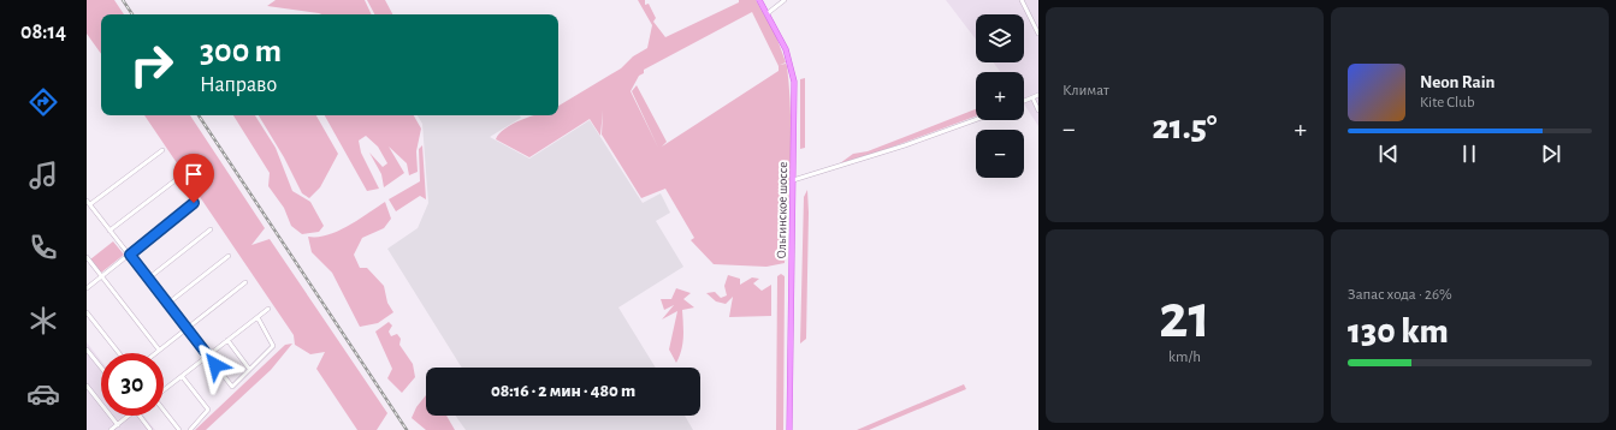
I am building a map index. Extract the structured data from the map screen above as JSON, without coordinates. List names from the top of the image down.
{
  "streets": {
    "main road": ["Ольгинское шоссе"]
  },
  "page": {
    "tabs": "08:14",
    "tile": [
      "Климат",
      ["21", "km/h"],
      ["Запас хода · 26%", "130 km"]
    ],
    "map_buttons": ["+", "−"],
    "turn": ["300 m", "Направо"],
    "song": ["Neon Rain", "Kite Club"],
    "heat": ["−", "21.5°", "+"],
    "limit": "30",
    "trip": "08:16 · 2 мин · 480 m"
  }
}
